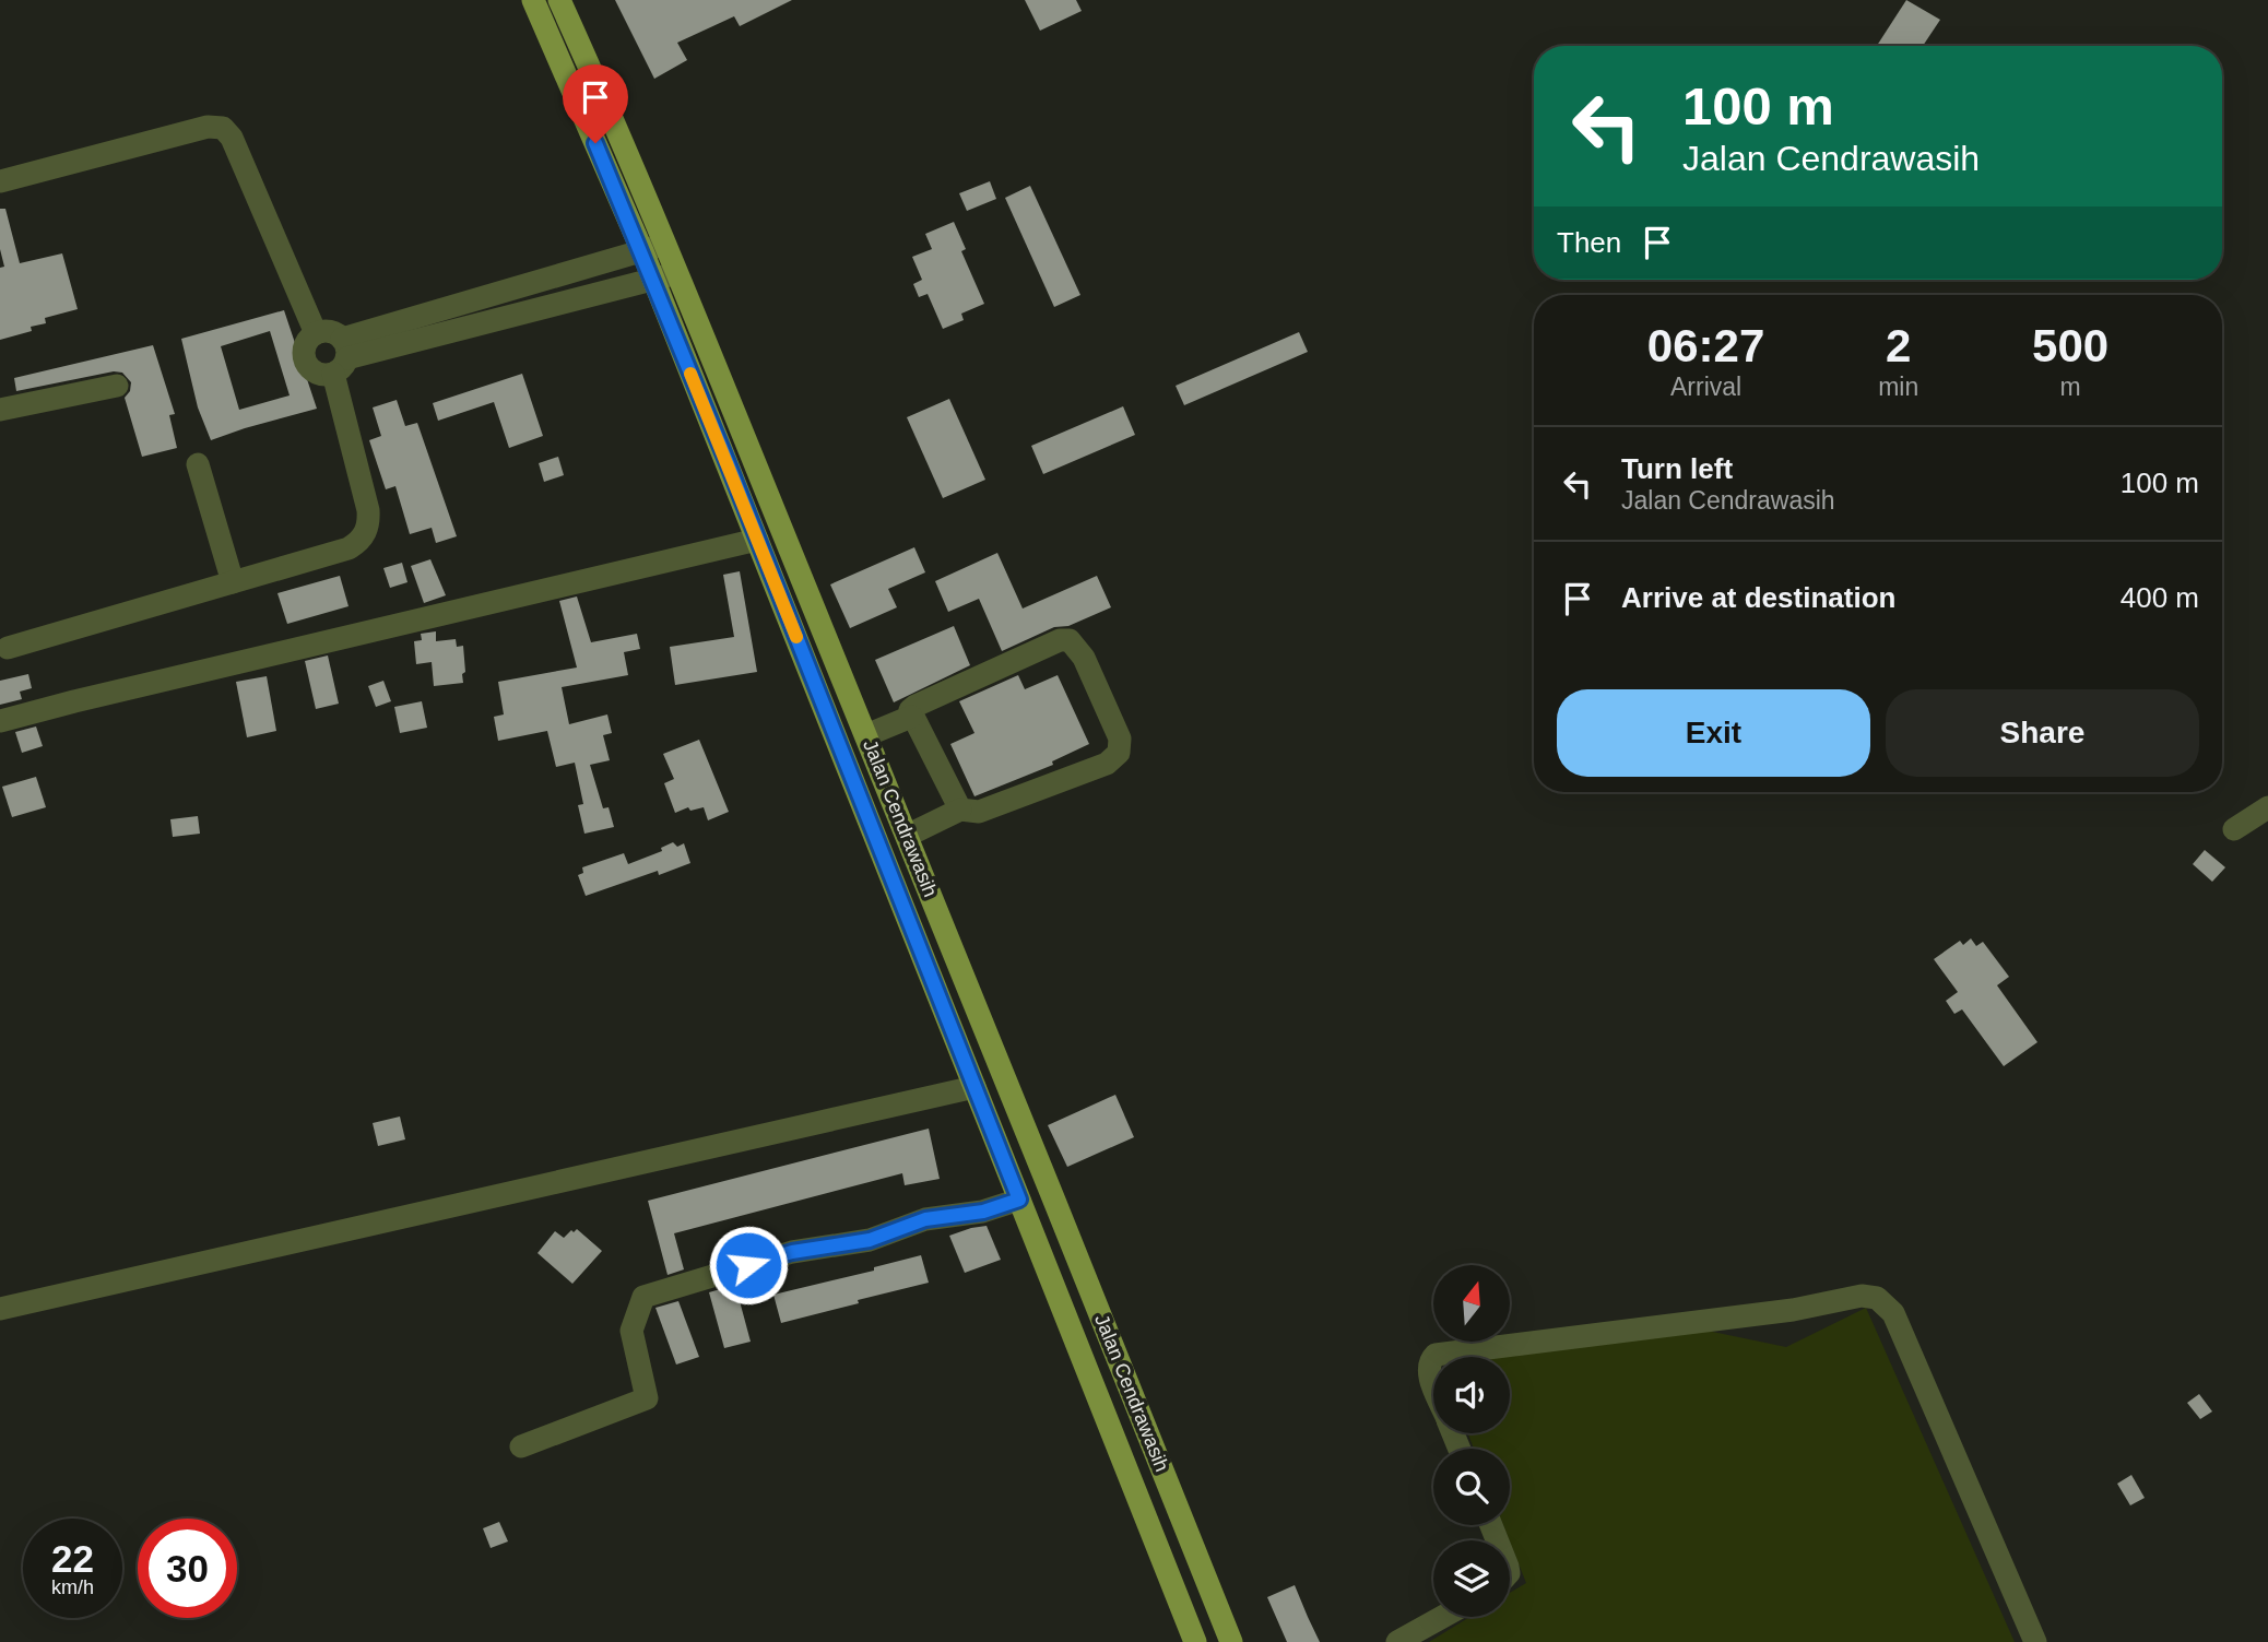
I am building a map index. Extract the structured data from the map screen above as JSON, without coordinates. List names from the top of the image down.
{
  "streets": {
    "main road": ["Jalan Cendrawasih"]
  },
  "north": "top",
  "page": {
    "turn": ["100 m", "Jalan Cendrawasih"],
    "then": "Then",
    "eta": [
      "06:27",
      "Arrival",
      "2",
      "min",
      "500",
      "m"
    ],
    "list": [
      {
        "name": "Turn left",
        "note": "Jalan Cendrawasih",
        "value": "100 m"
      },
      {
        "name": "Arrive at destination",
        "value": "400 m"
      }
    ],
    "buttons": ["Exit", "Share"],
    "speed": "22 km/h",
    "limit": "30"
  }
}
